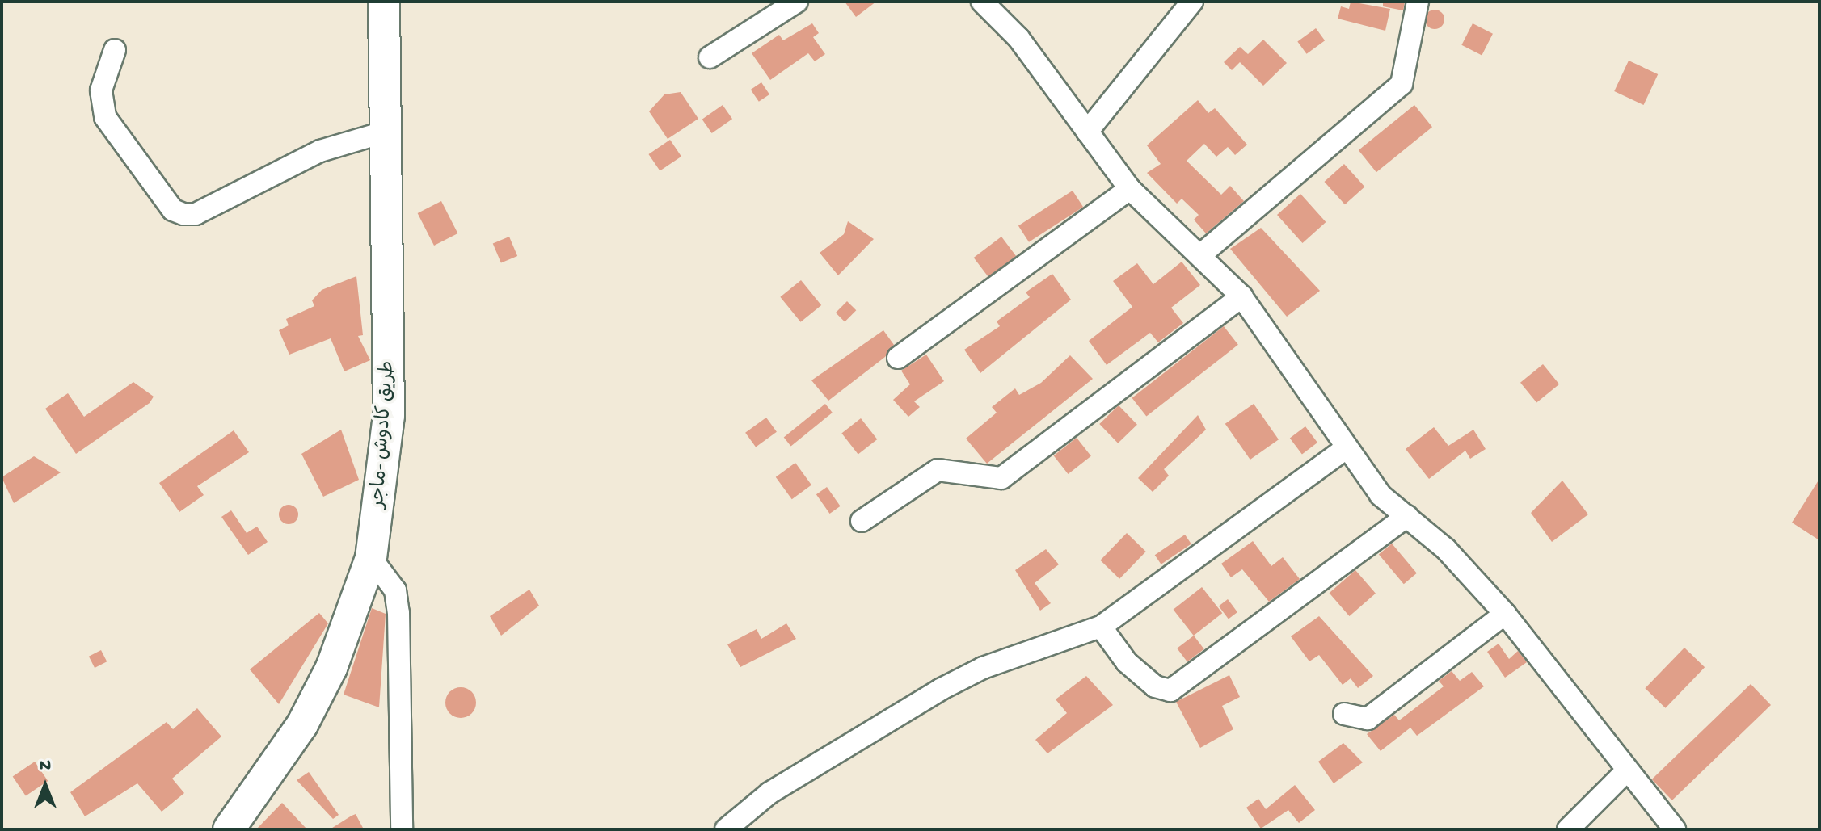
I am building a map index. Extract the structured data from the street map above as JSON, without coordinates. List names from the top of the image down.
{
  "streets": {
    "highway": ["طريق كادوش -ماجر"]
  },
  "north": "top"
}
